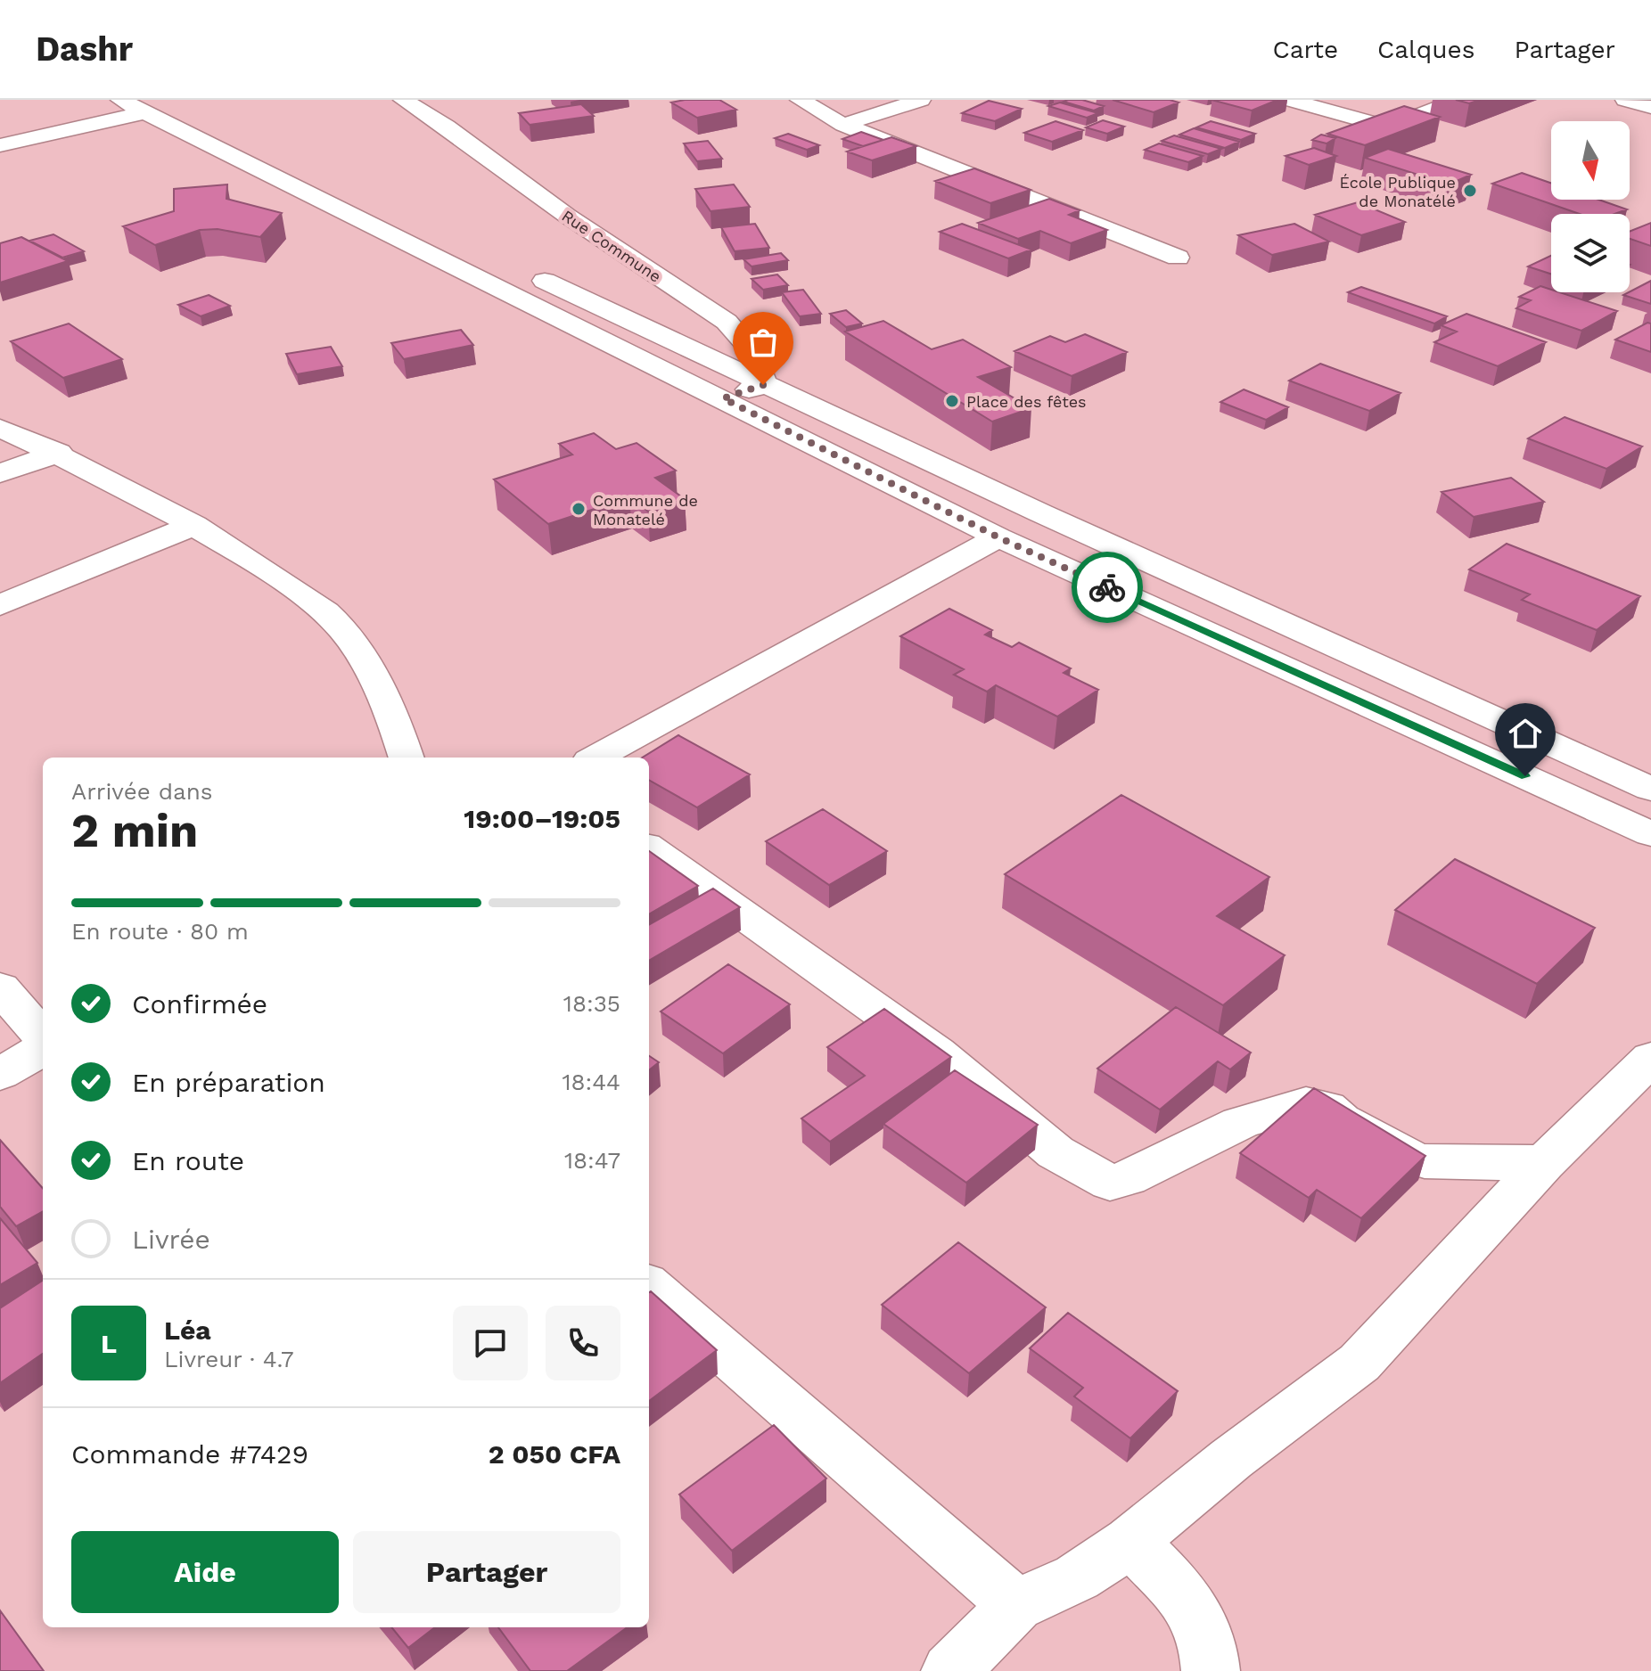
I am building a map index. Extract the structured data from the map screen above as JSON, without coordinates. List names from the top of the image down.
{
  "streets": {
    "street": ["Rue Commune"]
  },
  "places": ["École Publique de Monatélé", "Place des fêtes", "Commune de Monatelé"],
  "north": "bottom",
  "page": {
    "header": "Dashr",
    "nav": ["Carte", "Calques", "Partager"],
    "heading": ["2 min", "Arrivée dans", "19:00–19:05"],
    "panel": [
      "Léa",
      "Livreur · 4.7",
      "Commande #7429",
      "2 050 CFA"
    ],
    "bar": "En route · 80 m",
    "list": [
      ["Confirmée", "18:35"],
      ["En préparation", "18:44"],
      ["En route", "18:47"],
      "Livrée"
    ],
    "round": "L",
    "buttons": ["Aide", "Partager"]
  }
}
